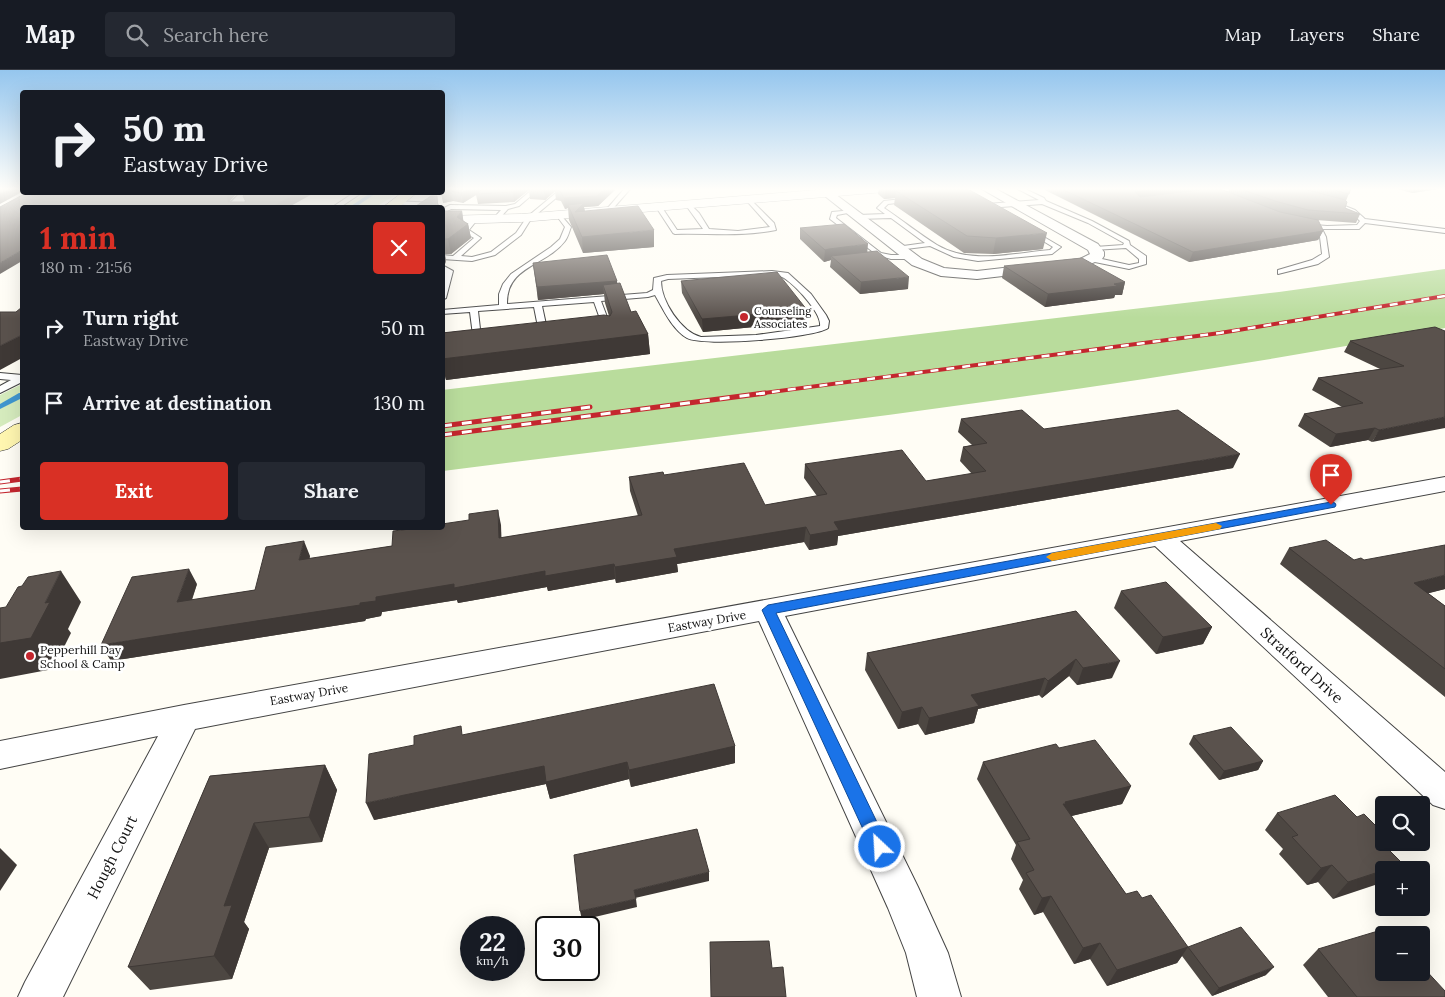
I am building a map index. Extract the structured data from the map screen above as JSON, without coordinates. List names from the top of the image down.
{
  "streets": {
    "street": ["Eastway Drive", "Stratford Drive", "Hough Court"]
  },
  "crossings": [
    ["Eastway Drive", "Stratford Drive"],
    ["Eastway Drive", "Hough Court"]
  ],
  "places": ["Counseling Associates", "Pepperhill Day School & Camp"],
  "page": {
    "header": "Map",
    "search": "Search here",
    "nav": ["Map", "Layers", "Share"],
    "turn": ["50 m", "Eastway Drive"],
    "heading": ["1 min", "180 m · 21:56"],
    "list": [
      {
        "name": "Turn right",
        "note": "Eastway Drive",
        "value": "50 m"
      },
      {
        "name": "Arrive at destination",
        "value": "130 m"
      }
    ],
    "buttons": ["Exit", "Share"],
    "map_buttons": ["+", "−"],
    "speed": "22 km/h",
    "limit": "30"
  }
}
